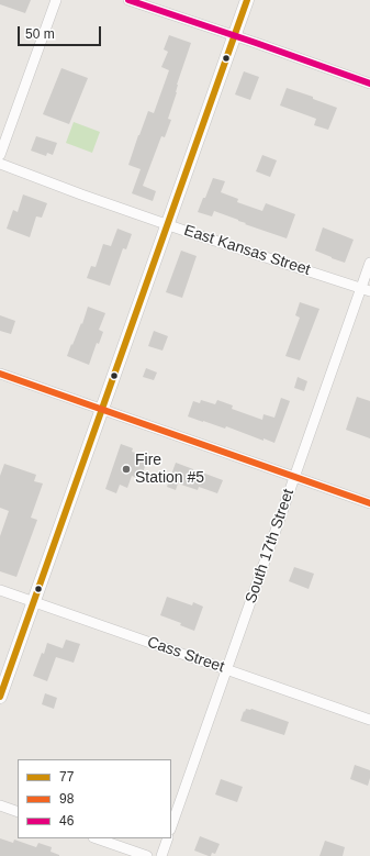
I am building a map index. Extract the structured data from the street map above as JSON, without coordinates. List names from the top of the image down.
{
  "streets": {
    "street": ["East Kansas Street", "South 17th Street", "Cass Street"]
  },
  "crossings": [
    ["East Kansas Street", "South 17th Street"],
    ["South 17th Street", "Cass Street"]
  ],
  "places": ["Fire Station #5"],
  "lines": ["transit line 77", "transit line 46", "transit line 98"],
  "legend": ["77", "98", "46"],
  "scale_bar": "50 m"
}
